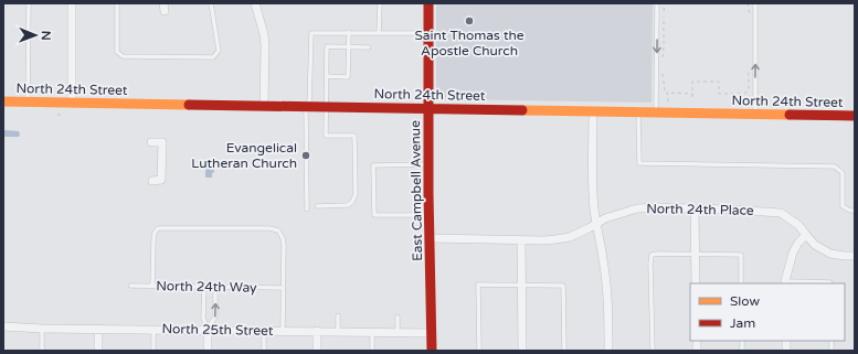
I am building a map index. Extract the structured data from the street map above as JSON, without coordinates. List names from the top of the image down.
{
  "streets": {
    "main road": ["North 24th Street", "East Campbell Avenue"],
    "street": ["North 24th Place", "North 25th Street"],
    "lane": ["North 24th Way"]
  },
  "crossings": [
    ["North 24th Street", "East Campbell Avenue"],
    ["East Campbell Avenue", "North 24th Place"],
    ["East Campbell Avenue", "North 25th Street"]
  ],
  "places": ["Saint Thomas the Apostle Church", "Evangelical Lutheran Church"],
  "legend": ["Slow", "Jam"],
  "north": "right"
}
